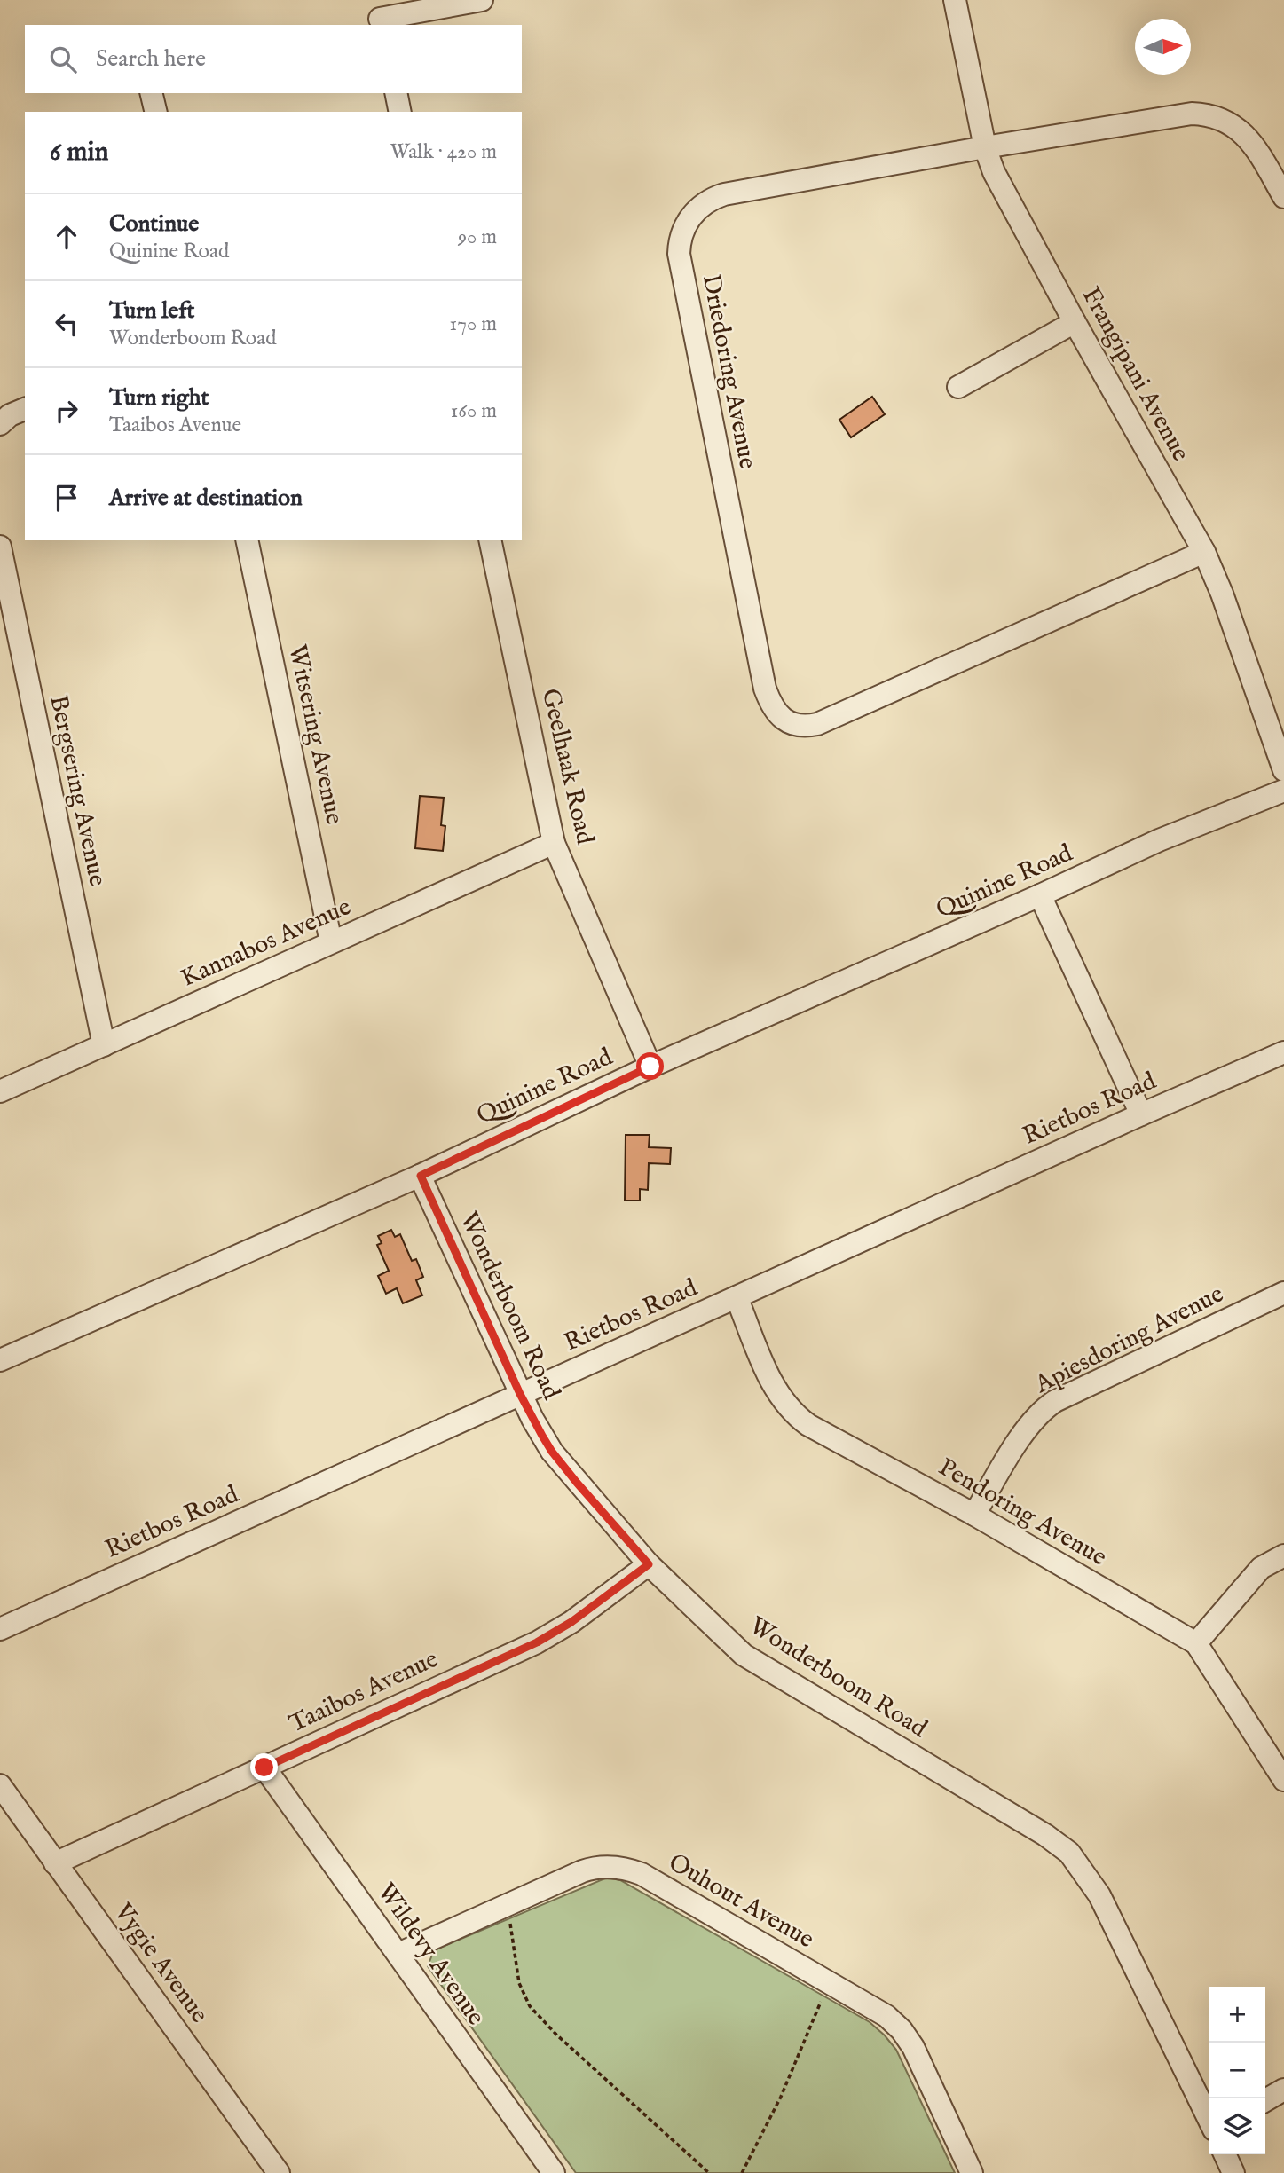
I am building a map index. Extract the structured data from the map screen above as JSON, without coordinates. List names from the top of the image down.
{
  "streets": {
    "street": [
      "Driedoring Avenue",
      "Frangipani Avenue",
      "Witsering Avenue",
      "Geelhaak Road",
      "Bergsering Avenue",
      "Quinine Road",
      "Kannabos Avenue",
      "Rietbos Road",
      "Wonderboom Road",
      "Apiesdoring Avenue",
      "Pendoring Avenue",
      "Taaibos Avenue",
      "Ouhout Avenue",
      "Wildevy Avenue",
      "Vygie Avenue"
    ]
  },
  "crossings": [
    ["Driedoring Avenue", "Frangipani Avenue"],
    ["Witsering Avenue", "Kannabos Avenue"],
    ["Geelhaak Road", "Quinine Road"],
    ["Geelhaak Road", "Kannabos Avenue"],
    ["Bergsering Avenue", "Kannabos Avenue"],
    ["Quinine Road", "Wonderboom Road"],
    ["Rietbos Road", "Wonderboom Road"],
    ["Rietbos Road", "Pendoring Avenue"],
    ["Wonderboom Road", "Taaibos Avenue"],
    ["Apiesdoring Avenue", "Pendoring Avenue"],
    ["Taaibos Avenue", "Wildevy Avenue"],
    ["Taaibos Avenue", "Vygie Avenue"],
    ["Ouhout Avenue", "Wildevy Avenue"]
  ],
  "north": "right",
  "page": {
    "search": "Search here",
    "heading": ["6 min", "Walk · 420 m"],
    "list": [
      ["Continue", "Quinine Road", "90 m"],
      ["Turn left", "Wonderboom Road", "170 m"],
      ["Turn right", "Taaibos Avenue", "160 m"],
      "Arrive at destination"
    ],
    "map_buttons": ["+", "−"]
  }
}
